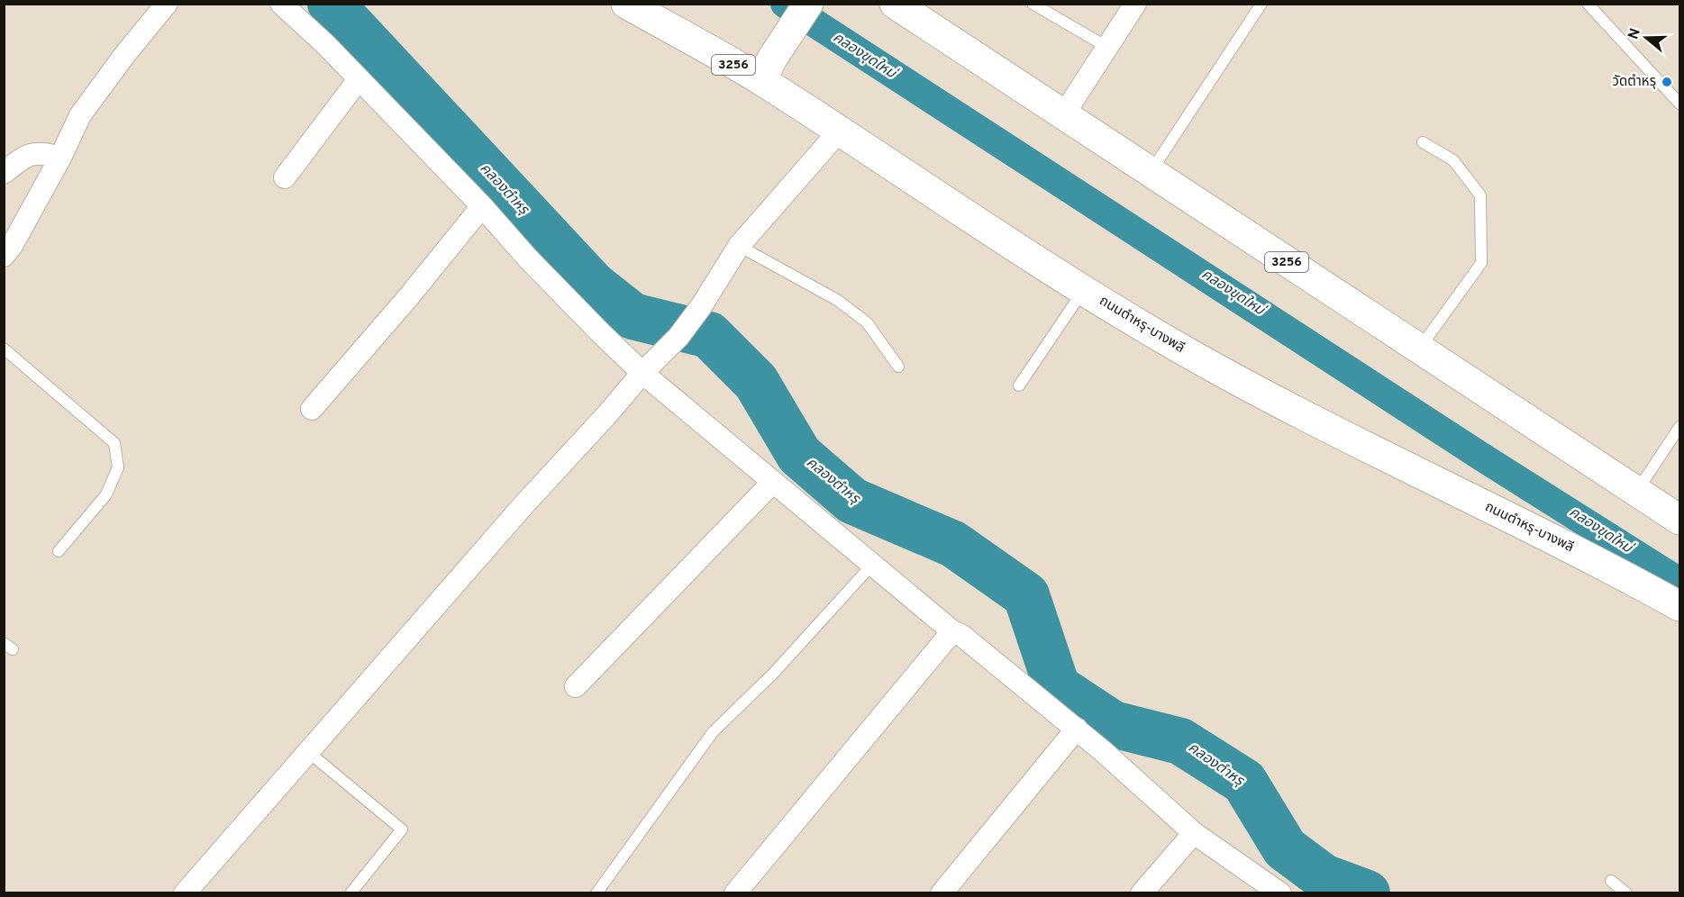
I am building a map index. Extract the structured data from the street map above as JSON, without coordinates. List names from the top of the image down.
{
  "streets": {
    "main road": ["3256", "ถนนตำหรุ-บางพลี"]
  },
  "water": ["คลองขุดใหม่", "คลองตำหรุ"],
  "places": ["วัดตำหรุ"],
  "north": "left"
}
